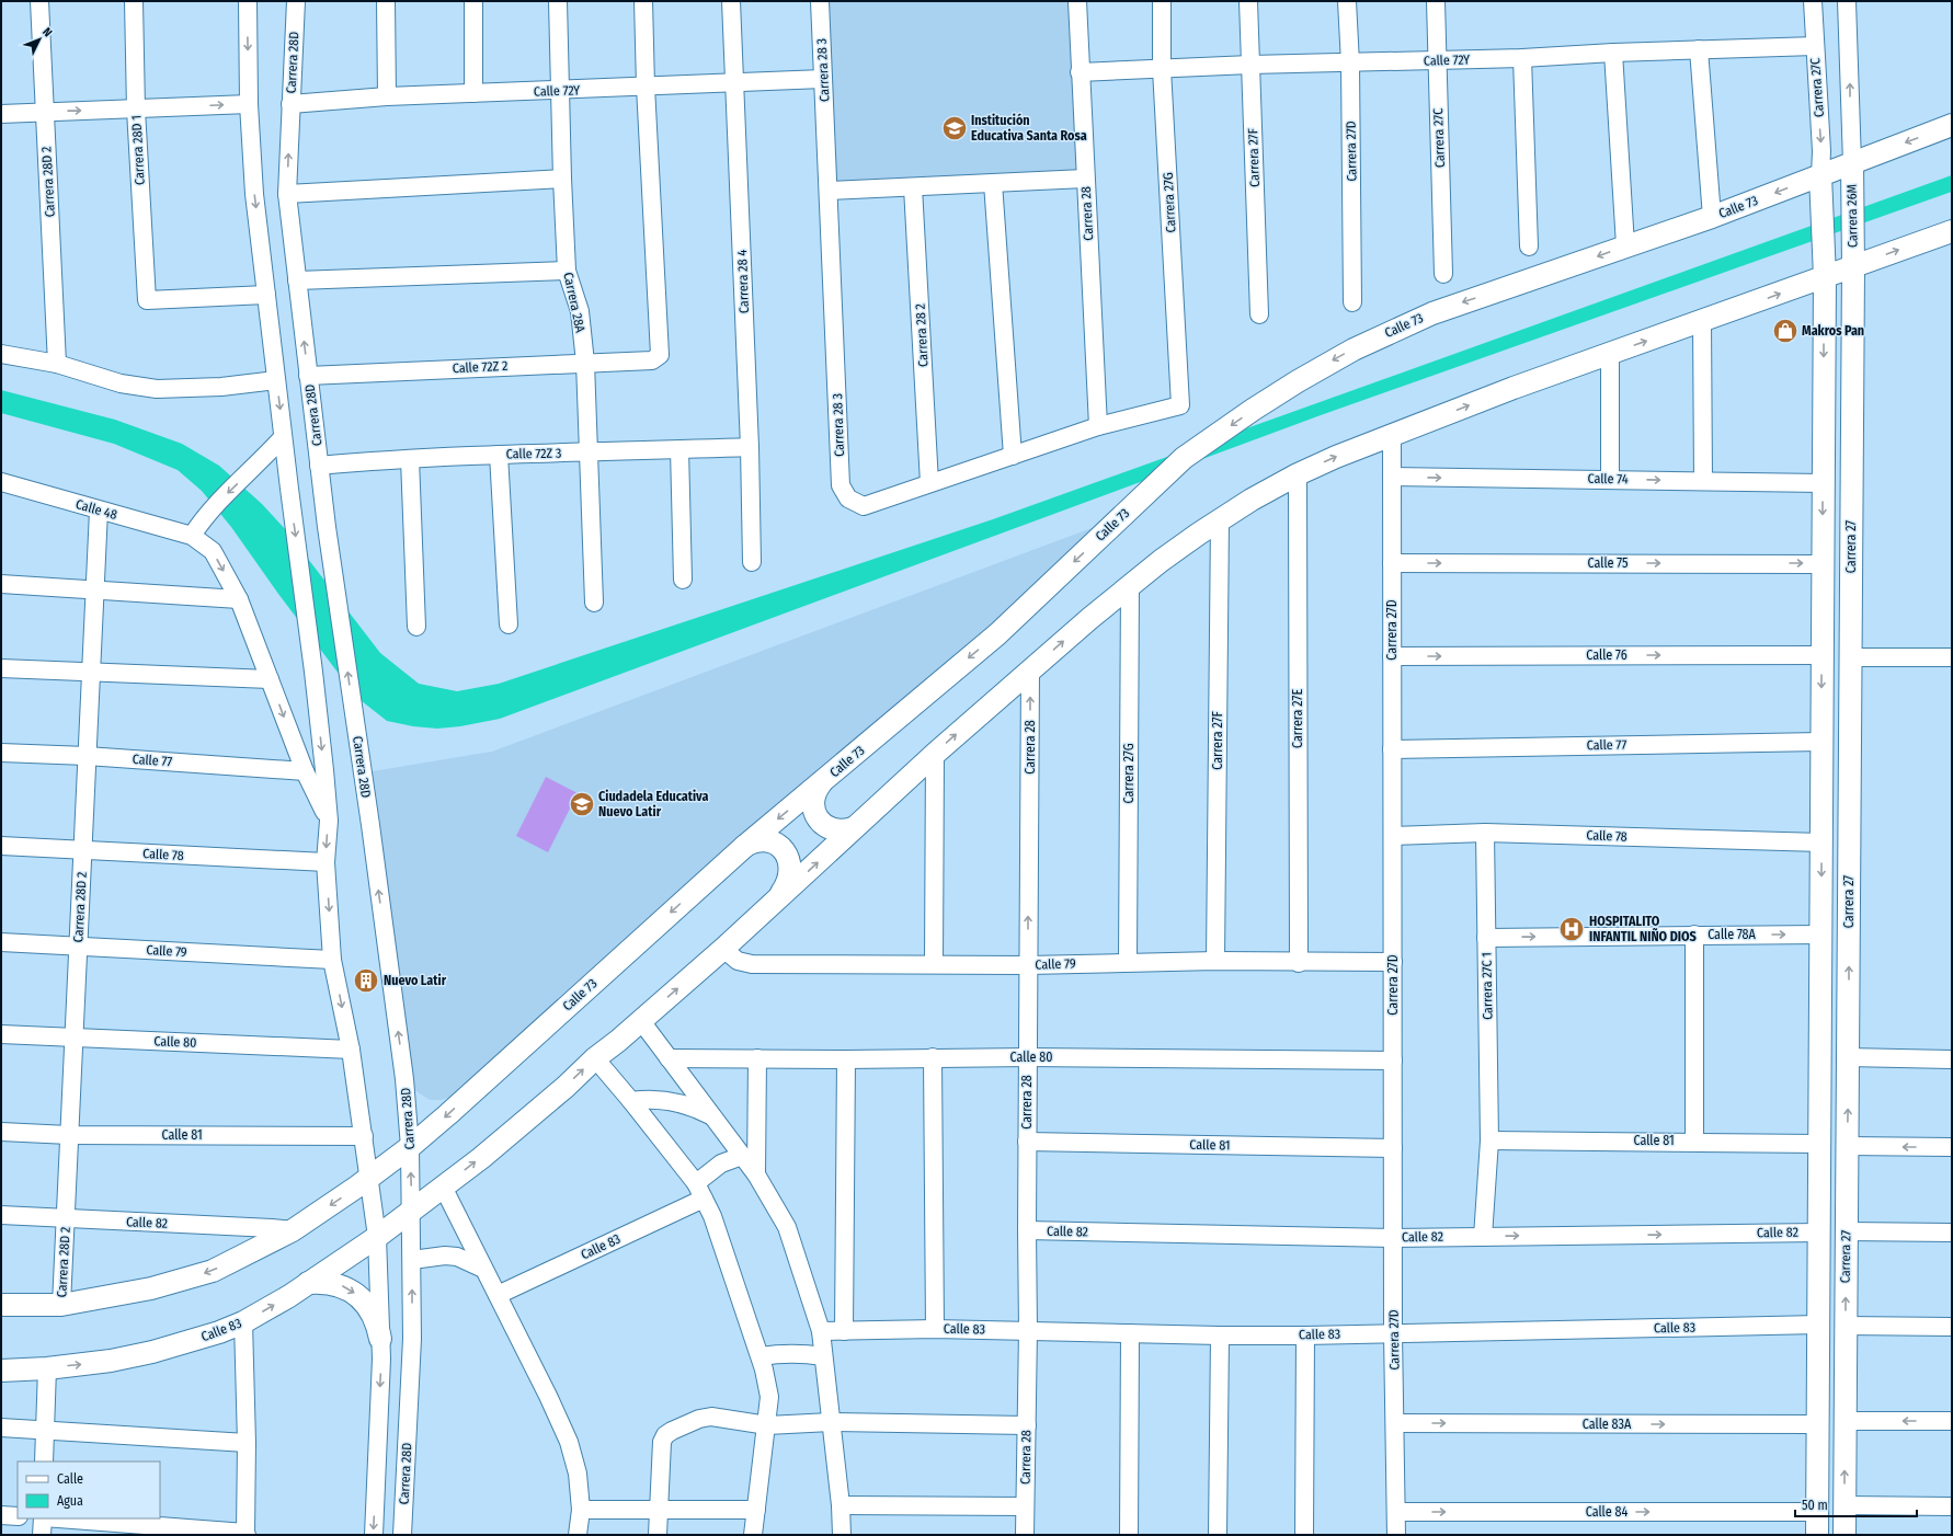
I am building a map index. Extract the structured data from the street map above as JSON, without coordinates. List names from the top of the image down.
{
  "streets": {
    "main road": [
      "Calle 73",
      "Carrera 26M",
      "Carrera 27",
      "Calle 83"
    ],
    "street": [
      "Calle 72Y",
      "Carrera 28D",
      "Carrera 28 3",
      "Carrera 27C",
      "Carrera 28D 1",
      "Carrera 27D",
      "Carrera 27F",
      "Carrera 28D 2",
      "Carrera 27G",
      "Carrera 28",
      "Carrera 28 4",
      "Carrera 28A",
      "Carrera 28 2",
      "Calle 72Z 2",
      "Calle 72Z 3",
      "Calle 74",
      "Calle 48",
      "Calle 75",
      "Calle 76",
      "Carrera 27E",
      "Calle 77",
      "Calle 78",
      "Calle 78A",
      "Calle 79",
      "Carrera 27C 1",
      "Calle 80",
      "Calle 81",
      "Calle 82",
      "Calle 83A",
      "Calle 84"
    ]
  },
  "crossings": [
    ["Calle 72Y", "Carrera 28D"],
    ["Calle 72Y", "Carrera 28 3"],
    ["Calle 72Y", "Carrera 27C"],
    ["Calle 72Y", "Carrera 27D"],
    ["Calle 72Y", "Carrera 27F"],
    ["Calle 72Y", "Carrera 27G"],
    ["Calle 72Y", "Carrera 28"],
    ["Calle 72Y", "Carrera 28 4"],
    ["Calle 72Y", "Carrera 28A"],
    ["Calle 72Y", "Calle 72Z 2"],
    ["Carrera 28D", "Calle 73"],
    ["Carrera 28D", "Calle 72Z 2"],
    ["Carrera 28D", "Calle 72Z 3"],
    ["Carrera 28D", "Calle 83"],
    ["Carrera 28 3", "Carrera 27G"],
    ["Carrera 28 3", "Carrera 28"],
    ["Carrera 28 3", "Carrera 28 2"],
    ["Carrera 27C", "Calle 73"],
    ["Carrera 27D", "Calle 74"],
    ["Carrera 27D", "Calle 75"],
    ["Carrera 27D", "Calle 76"],
    ["Carrera 27D", "Calle 77"],
    ["Carrera 27D", "Calle 78"],
    ["Carrera 27D", "Calle 79"],
    ["Carrera 27D", "Calle 80"],
    ["Carrera 27D", "Calle 81"],
    ["Carrera 27D", "Calle 82"],
    ["Carrera 27D", "Calle 83"],
    ["Carrera 27D", "Calle 83A"],
    ["Carrera 27D", "Calle 84"],
    ["Carrera 27F", "Calle 79"],
    ["Carrera 28D 2", "Calle 48"],
    ["Carrera 28D 2", "Calle 77"],
    ["Carrera 28D 2", "Calle 78"],
    ["Carrera 28D 2", "Calle 79"],
    ["Carrera 28D 2", "Calle 80"],
    ["Carrera 28D 2", "Calle 81"],
    ["Carrera 28D 2", "Calle 82"],
    ["Carrera 27G", "Calle 79"],
    ["Calle 73", "Carrera 26M"],
    ["Carrera 28", "Calle 79"],
    ["Carrera 28", "Calle 80"],
    ["Carrera 28", "Calle 81"],
    ["Carrera 28", "Calle 82"],
    ["Carrera 28", "Calle 83"],
    ["Carrera 26M", "Carrera 27"],
    ["Carrera 28 4", "Calle 72Z 3"],
    ["Carrera 28A", "Calle 72Z 2"],
    ["Carrera 28A", "Calle 72Z 3"],
    ["Calle 74", "Carrera 27"],
    ["Carrera 27", "Calle 75"],
    ["Carrera 27", "Calle 76"],
    ["Carrera 27", "Calle 77"],
    ["Carrera 27", "Calle 78"],
    ["Carrera 27", "Calle 78A"],
    ["Carrera 27", "Calle 81"],
    ["Carrera 27", "Calle 82"],
    ["Carrera 27", "Calle 83"],
    ["Carrera 27", "Calle 83A"],
    ["Carrera 27", "Calle 84"],
    ["Carrera 27E", "Calle 79"],
    ["Calle 78", "Carrera 27C 1"],
    ["Calle 78A", "Carrera 27C 1"],
    ["Carrera 27C 1", "Calle 81"],
    ["Carrera 27C 1", "Calle 82"]
  ],
  "one_way": [
    "Calle 74",
    "Calle 75",
    "Calle 76",
    "Calle 78A",
    "Calle 83A",
    "Calle 84"
  ],
  "places": {
    "school or university": ["Institución Educativa Santa Rosa", "Ciudadela Educativa Nuevo Latir"],
    "shop": ["Makros Pan"],
    "hospital": ["HOSPITALITO INFANTIL NIÑO DIOS"],
    "building": ["Nuevo Latir"]
  },
  "legend": ["Calle", "Agua"],
  "scale_bar": "50 m",
  "north": "top right"
}
